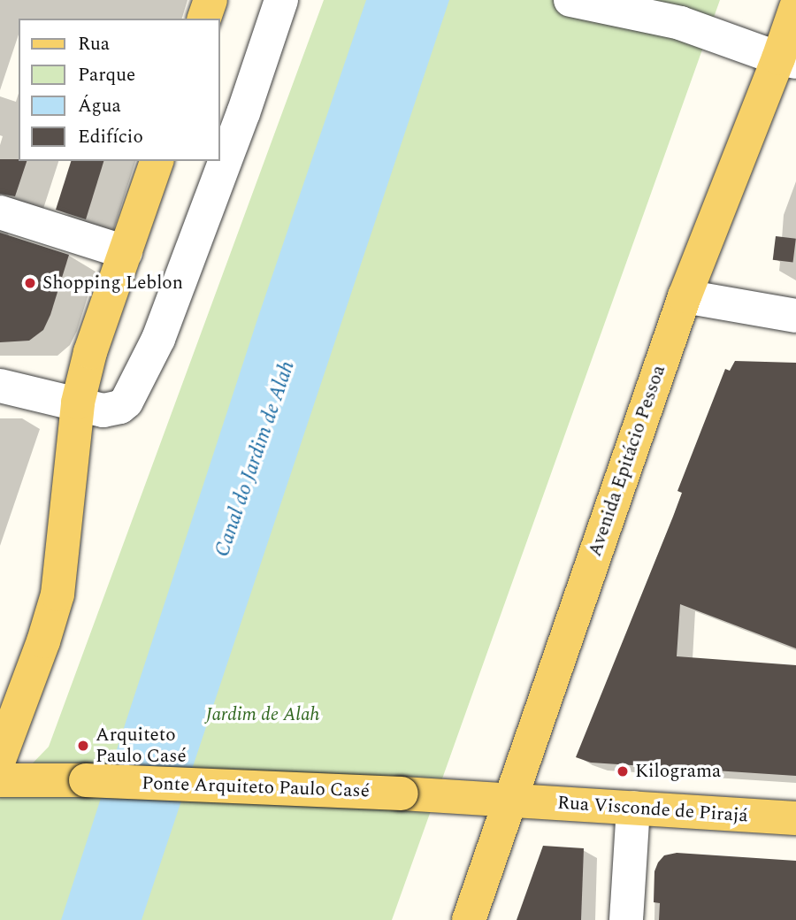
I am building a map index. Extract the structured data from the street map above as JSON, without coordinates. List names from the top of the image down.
{
  "streets": {
    "main road": ["Avenida Epitácio Pessoa", "Ponte Arquiteto Paulo Casé", "Rua Visconde de Pirajá"]
  },
  "crossings": [
    ["Avenida Epitácio Pessoa", "Ponte Arquiteto Paulo Casé"],
    ["Avenida Epitácio Pessoa", "Rua Visconde de Pirajá"],
    ["Ponte Arquiteto Paulo Casé", "Rua Visconde de Pirajá"]
  ],
  "water": ["Canal do Jardim de Alah"],
  "parks": ["Jardim de Alah"],
  "places": ["Shopping Leblon", "Arquiteto Paulo Casé", "Kilograma"],
  "legend": [
    "Rua",
    "Parque",
    "Água",
    "Edifício"
  ]
}
